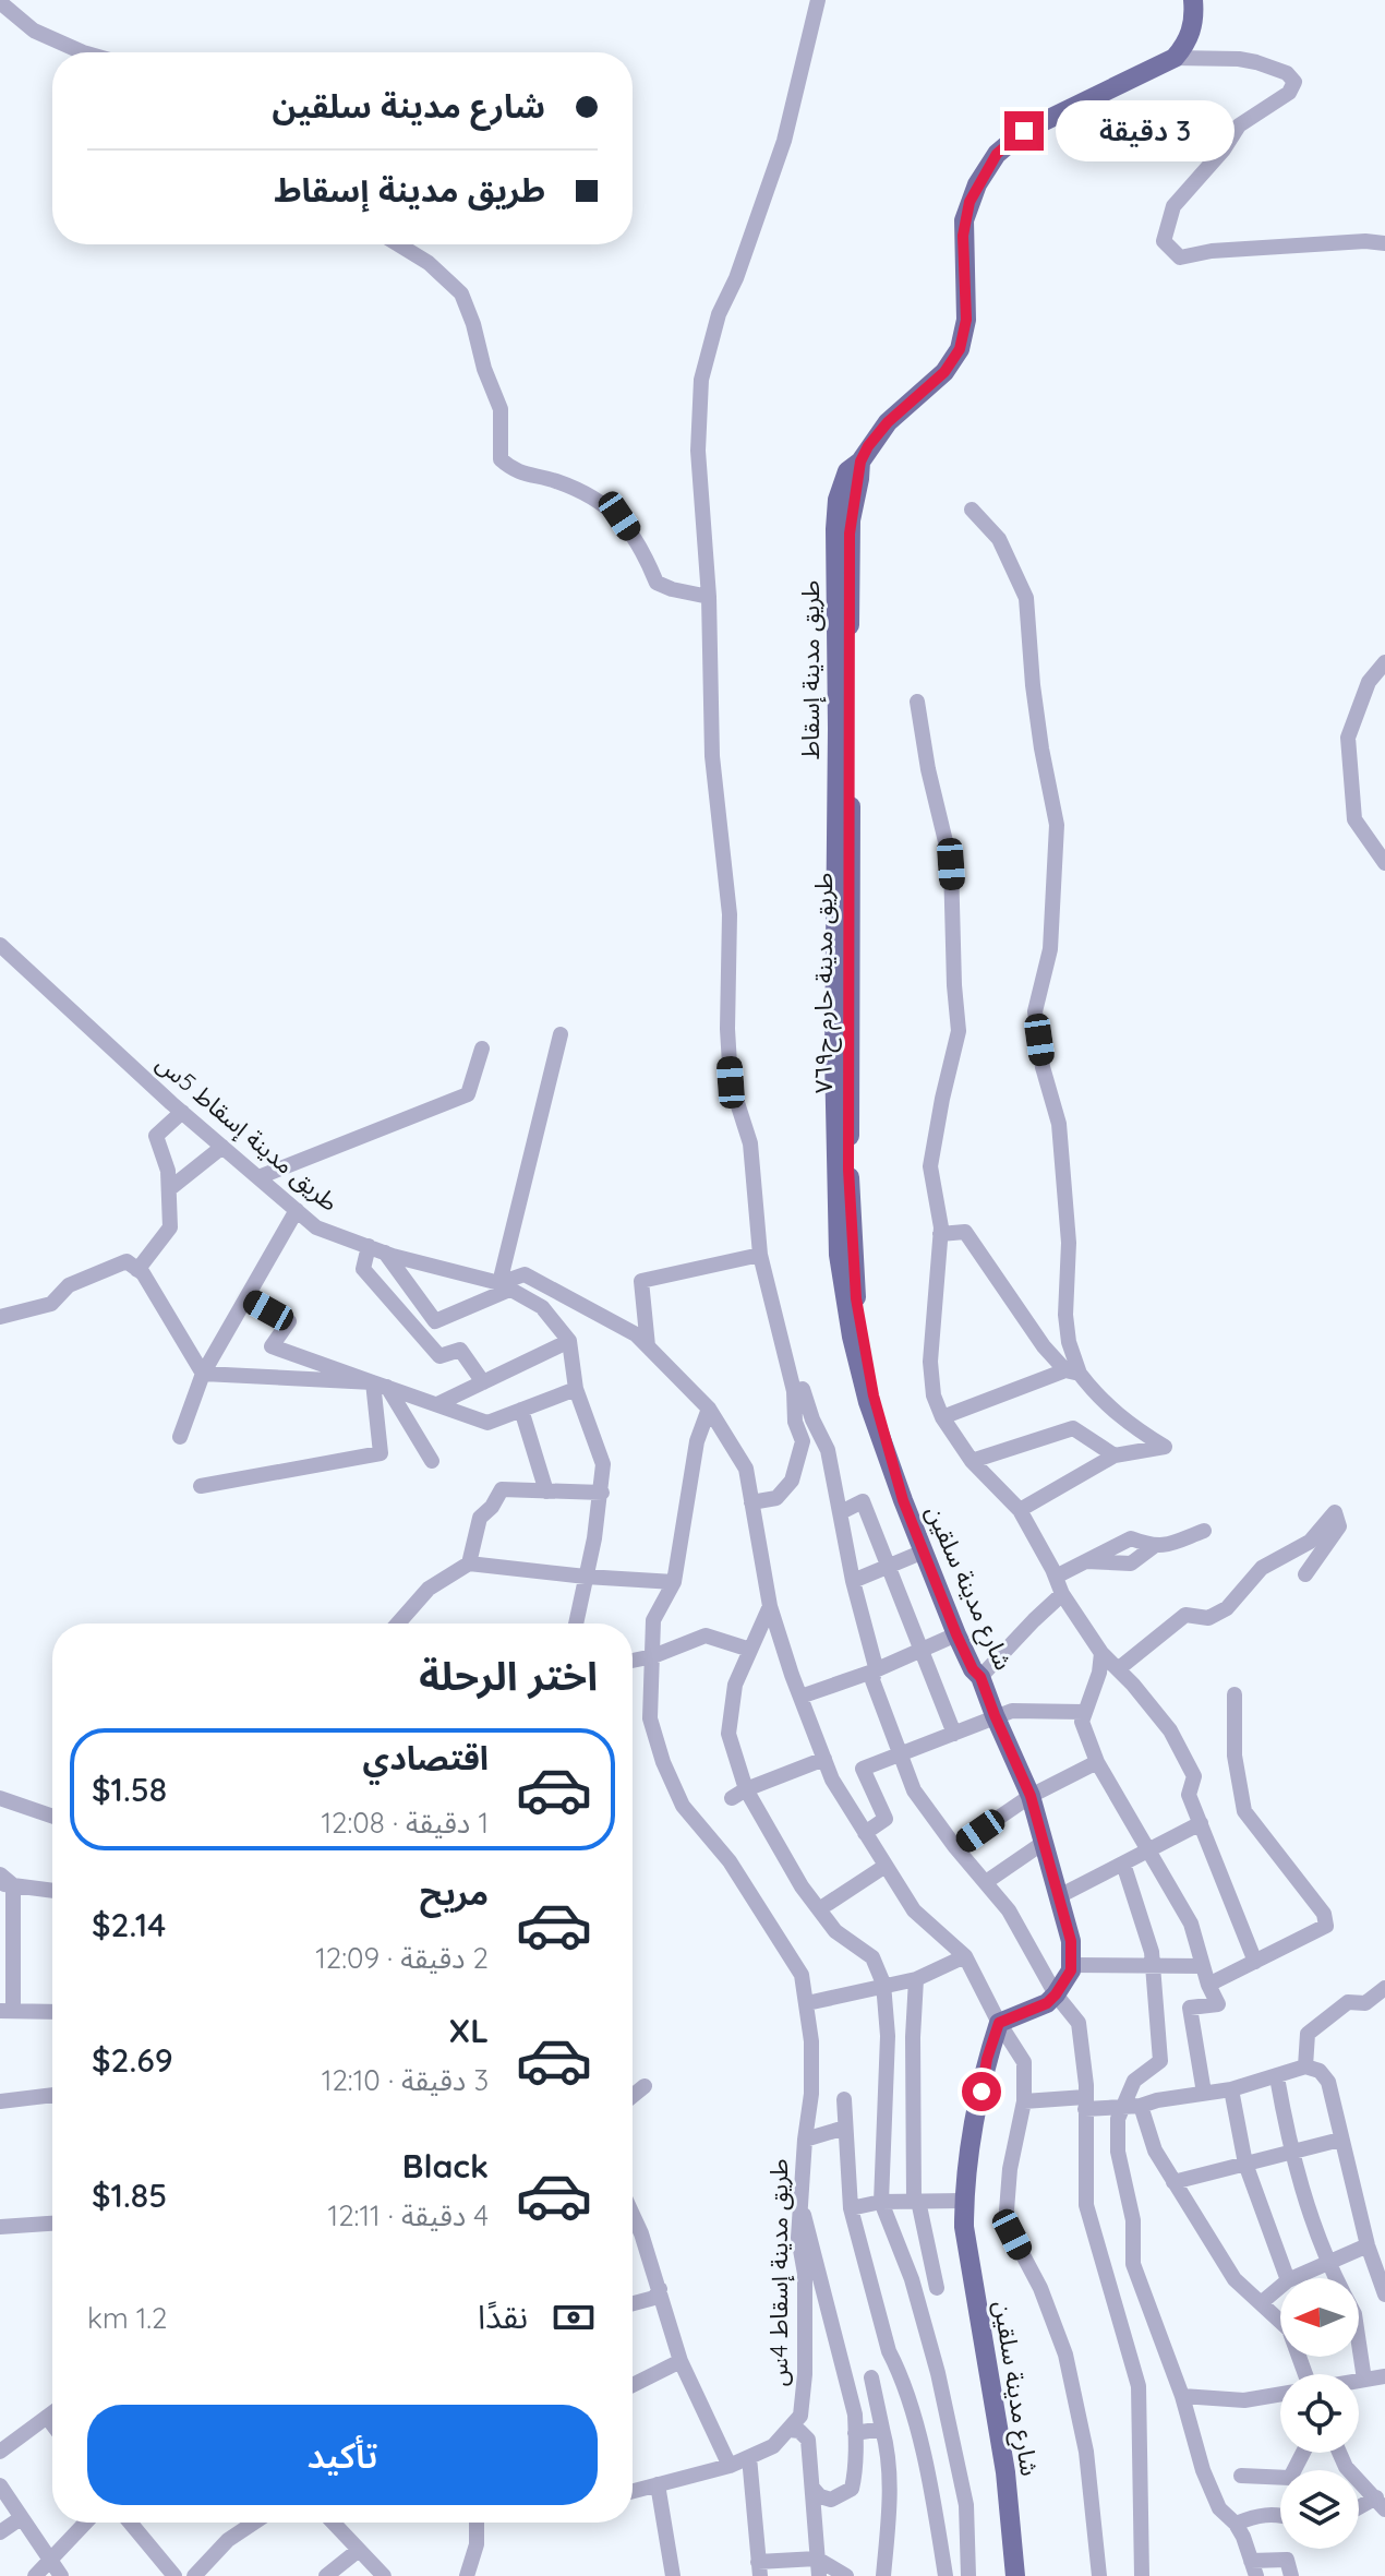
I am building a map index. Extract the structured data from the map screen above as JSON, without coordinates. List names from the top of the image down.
{
  "streets": {
    "main road": ["طريق مدينة حارم ح٧٦٩", "شارع مدينة سلقين"],
    "street": ["طريق مدينة إسقاط 5س", "طريق مدينة إسقاط 4س"]
  },
  "crossings": [
    ["طريق مدينة حارم ح٧٦٩", "شارع مدينة سلقين"],
    ["طريق مدينة إسقاط 5س", "شارع مدينة سلقين"],
    ["طريق مدينة إسقاط 5س", "طريق مدينة إسقاط 4س"]
  ],
  "north": "left",
  "page": {
    "banner": ["شارع مدينة سلقين", "طريق مدينة إسقاط"],
    "bubble": "3 دقيقة",
    "heading": "اختر الرحلة",
    "list": [
      {
        "name": "اقتصادي",
        "note": "1 دقيقة · 12:08",
        "value": "$1.58"
      },
      {
        "name": "مريح",
        "note": "2 دقيقة · 12:09",
        "value": "$2.14"
      },
      {
        "name": "XL",
        "note": "3 دقيقة · 12:10",
        "value": "$2.69"
      },
      {
        "name": "Black",
        "note": "4 دقيقة · 12:11",
        "value": "$1.85"
      }
    ],
    "pay": ["نقدًا", "1.2 km"],
    "buttons": "تأكيد"
  }
}
